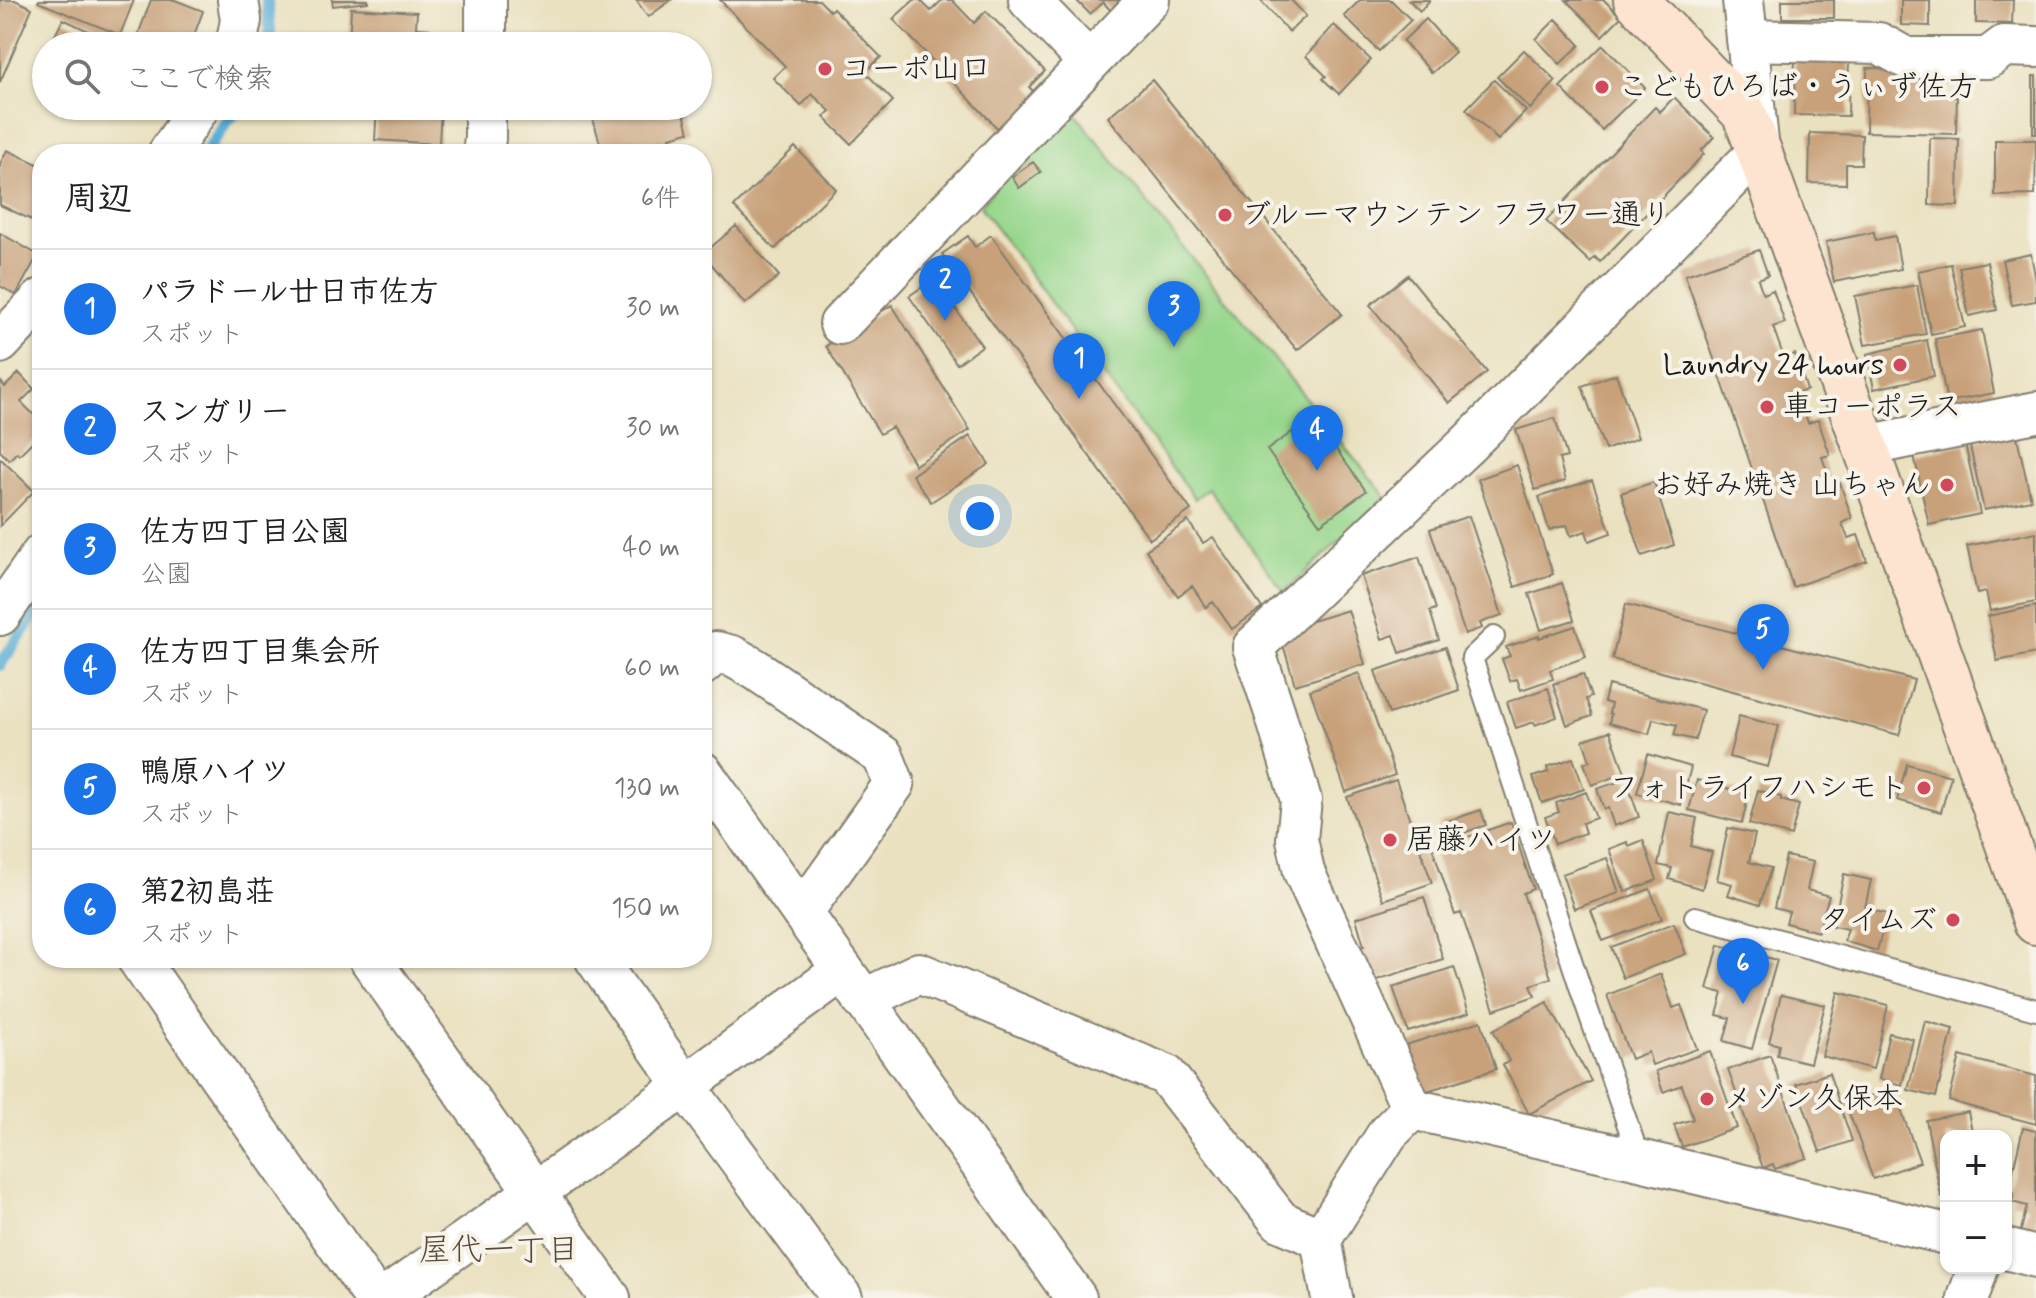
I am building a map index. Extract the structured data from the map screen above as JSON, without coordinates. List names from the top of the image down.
{
  "districts": ["屋代一丁目"],
  "places": [
    "コーポ山口",
    "こどもひろば・うぃず佐方",
    "ブルーマウンテン フラワー通り",
    "Laundry 24 hours",
    "車コーポラス",
    "お好み焼き 山ちゃん",
    "フォトライフハシモト",
    "居藤ハイツ",
    "タイムズ",
    "メゾン久保本"
  ],
  "page": {
    "search": "ここで検索",
    "heading": ["周辺", "6件"],
    "list": [
      {
        "mark": "1",
        "name": "パラドール廿日市佐方",
        "note": "スポット",
        "value": "30 m"
      },
      {
        "mark": "2",
        "name": "スンガリー",
        "note": "スポット",
        "value": "30 m"
      },
      {
        "mark": "3",
        "name": "佐方四丁目公園",
        "note": "公園",
        "value": "40 m"
      },
      {
        "mark": "4",
        "name": "佐方四丁目集会所",
        "note": "スポット",
        "value": "60 m"
      },
      {
        "mark": "5",
        "name": "鴨原ハイツ",
        "note": "スポット",
        "value": "130 m"
      },
      {
        "mark": "6",
        "name": "第2初島荘",
        "note": "スポット",
        "value": "150 m"
      }
    ],
    "pins": [
      "2",
      "3",
      "1",
      "4",
      "5",
      "6"
    ],
    "map_buttons": ["+", "−"]
  }
}
